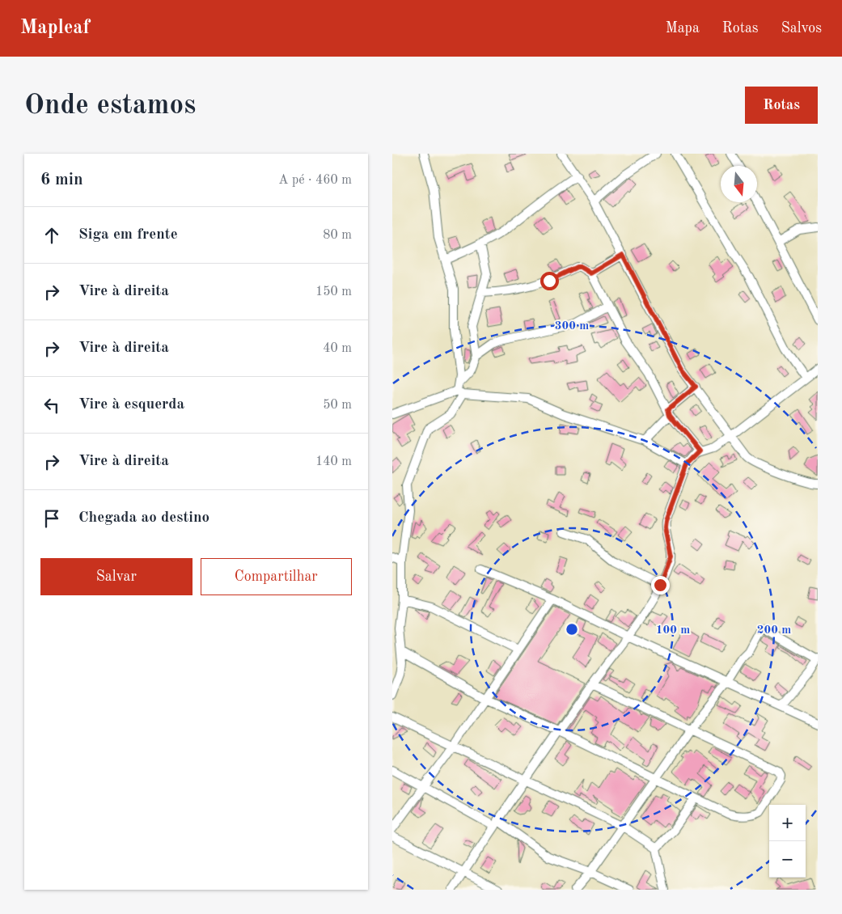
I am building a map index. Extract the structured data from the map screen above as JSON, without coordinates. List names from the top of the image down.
{
  "north": "bottom",
  "page": {
    "header": "Mapleaf",
    "nav": ["Mapa", "Rotas", "Salvos"],
    "buttons": [
      "Rotas",
      ["Salvar", "Compartilhar"]
    ],
    "title": "Onde estamos",
    "heading": ["6 min", "A pé · 460 m"],
    "list": [
      ["Siga em frente", "80 m"],
      ["Vire à direita", "150 m"],
      ["Vire à direita", "40 m"],
      ["Vire à esquerda", "50 m"],
      ["Vire à direita", "140 m"],
      "Chegada ao destino"
    ],
    "map_buttons": ["+", "−"]
  },
  "rings": ["300 m", "100 m", "200 m"]
}
